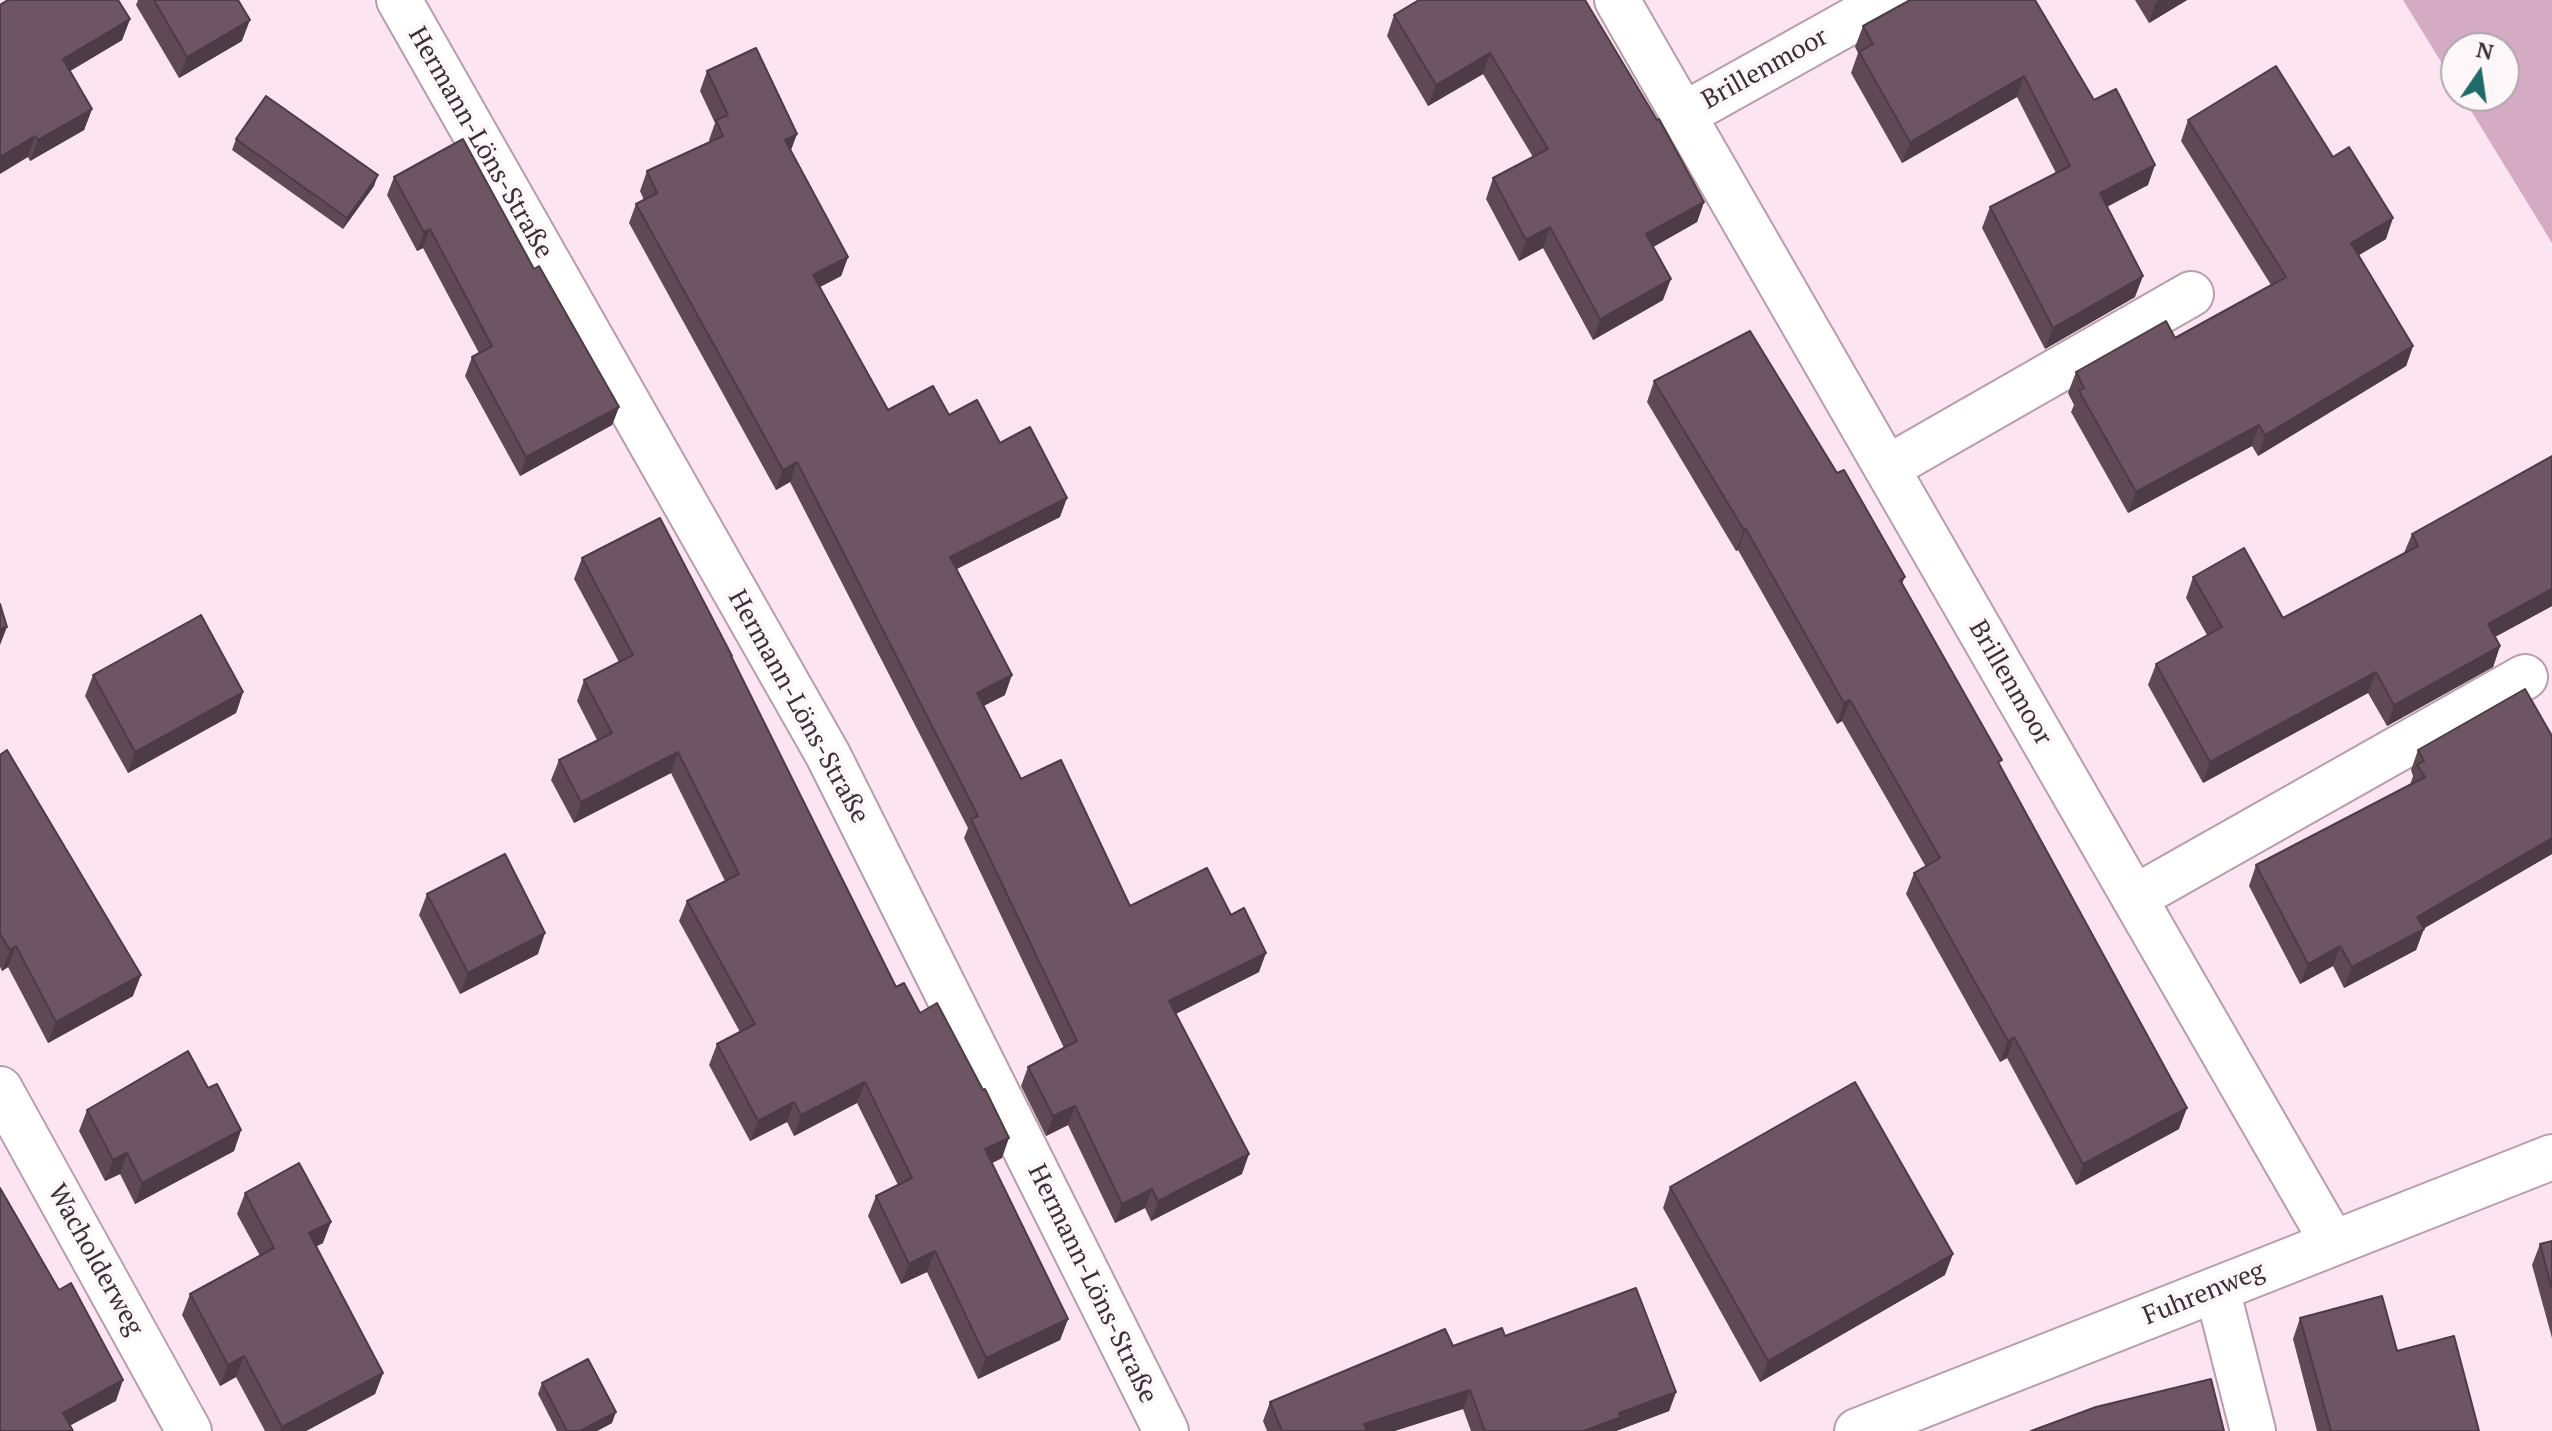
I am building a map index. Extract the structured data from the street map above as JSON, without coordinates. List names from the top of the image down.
{
  "streets": {
    "street": [
      "Brillenmoor",
      "Hermann-Löns-Straße",
      "Wacholderweg",
      "Fuhrenweg"
    ]
  },
  "crossings": [
    ["Brillenmoor", "Fuhrenweg"]
  ],
  "north": "top"
}
